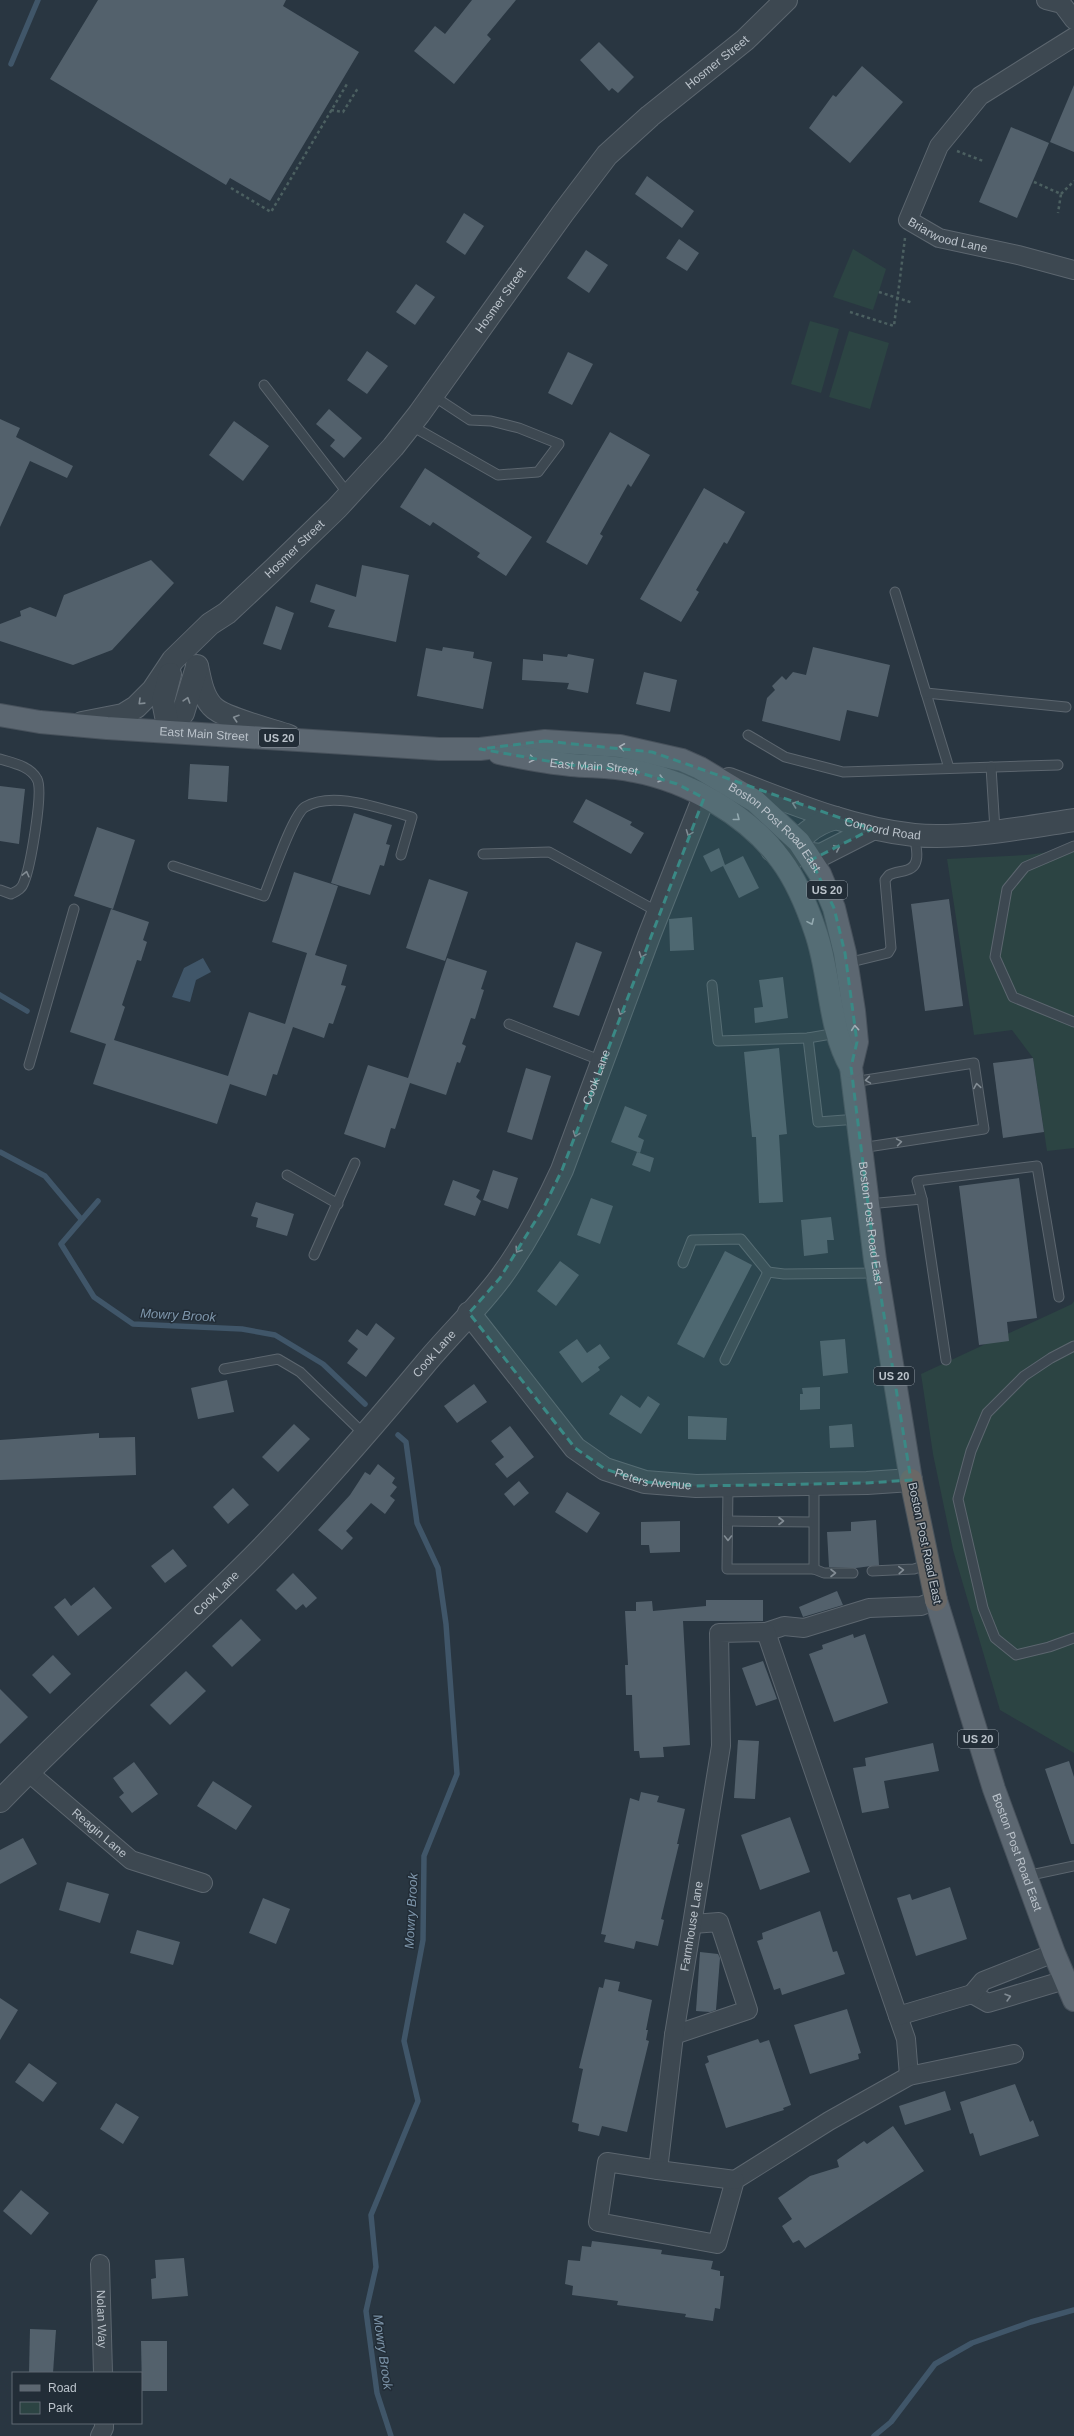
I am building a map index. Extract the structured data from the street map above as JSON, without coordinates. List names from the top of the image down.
{
  "streets": {
    "highway": ["US 20", "Boston Post Road East"],
    "main road": ["East Main Street"],
    "street": [
      "Hosmer Street",
      "Briarwood Lane",
      "Concord Road",
      "Cook Lane",
      "Peters Avenue",
      "Reagin Lane",
      "Farmhouse Lane",
      "Nolan Way"
    ]
  },
  "crossings": [
    ["Hosmer Street", "East Main Street"],
    ["East Main Street", "Concord Road"],
    ["East Main Street", "Boston Post Road East"],
    ["East Main Street", "Cook Lane"],
    ["Concord Road", "Boston Post Road East"],
    ["Boston Post Road East", "Cook Lane"],
    ["Boston Post Road East", "Peters Avenue"],
    ["Cook Lane", "Peters Avenue"],
    ["Cook Lane", "Reagin Lane"]
  ],
  "one_way": ["Concord Road", "Cook Lane"],
  "water": ["Mowry Brook"],
  "legend": ["Road", "Park"]
}
